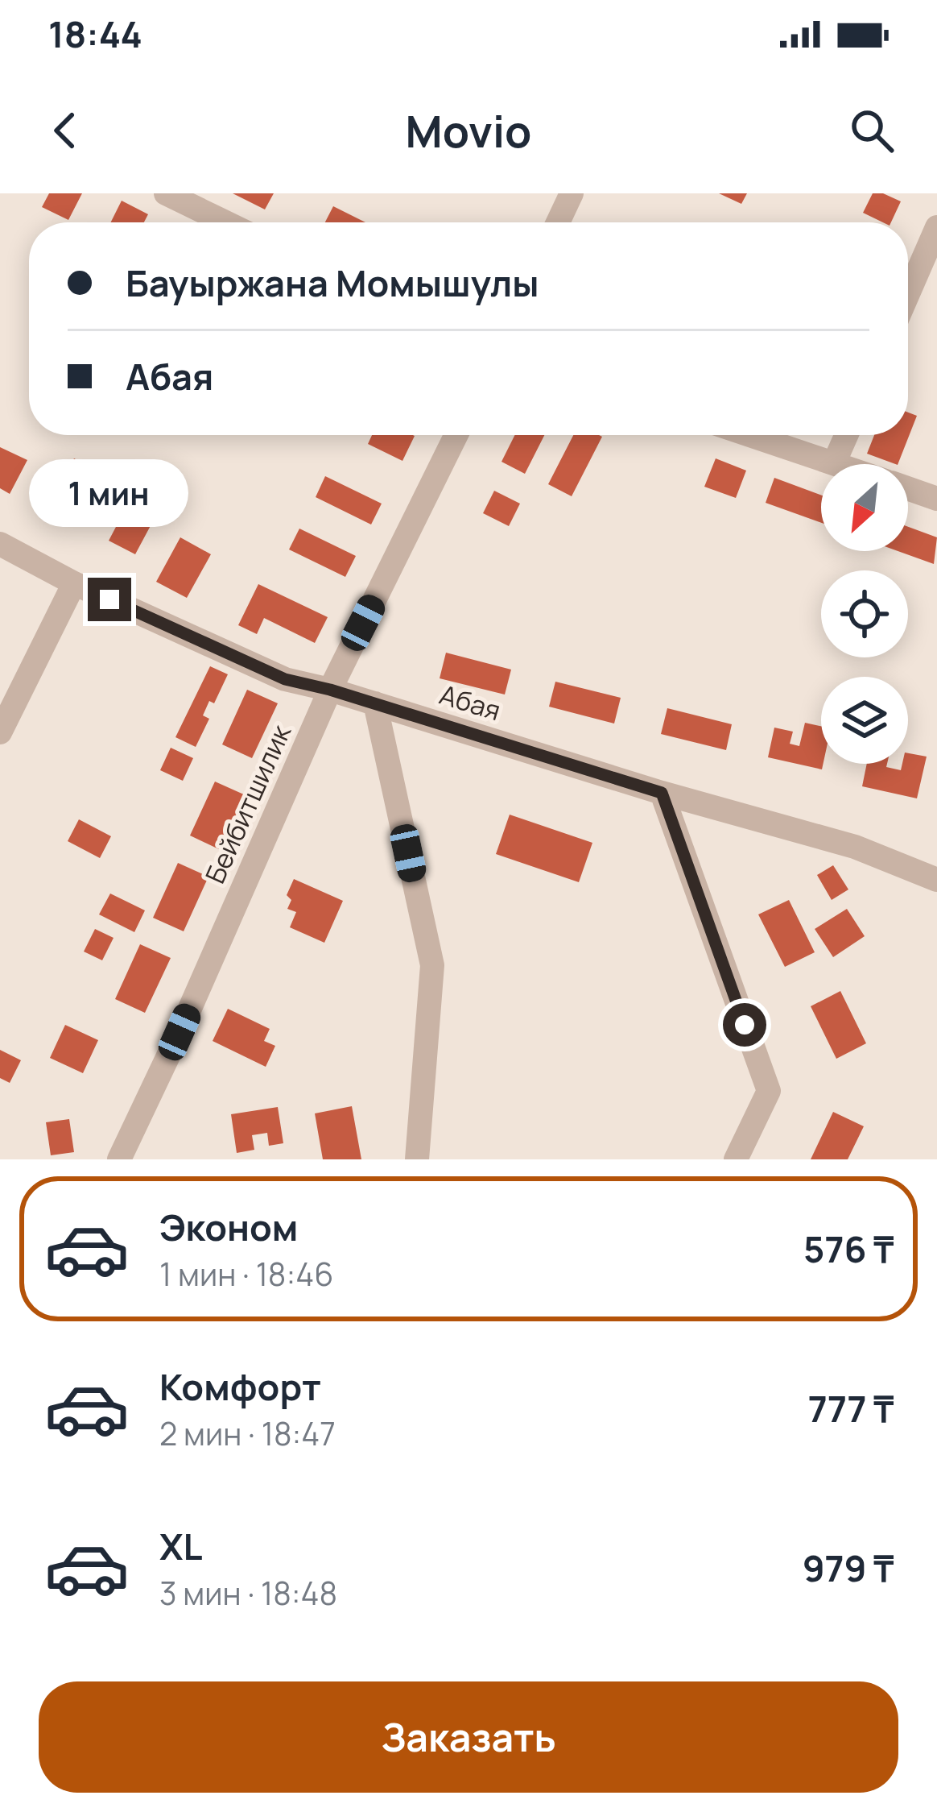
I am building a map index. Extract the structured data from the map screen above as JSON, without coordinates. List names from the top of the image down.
{
  "streets": {
    "street": ["Абая", "Бейбитшилик"]
  },
  "crossings": [
    ["Абая", "Бейбитшилик"]
  ],
  "north": "bottom left",
  "page": {
    "status": "18:44",
    "header": "Movio",
    "banner": ["Бауыржана Момышулы", "Абая"],
    "bubble": "1 мин",
    "list": [
      {
        "name": "Эконом",
        "note": "1 мин · 18:46",
        "value": "576 ₸"
      },
      {
        "name": "Комфорт",
        "note": "2 мин · 18:47",
        "value": "777 ₸"
      },
      {
        "name": "XL",
        "note": "3 мин · 18:48",
        "value": "979 ₸"
      }
    ],
    "buttons": "Заказать"
  }
}
